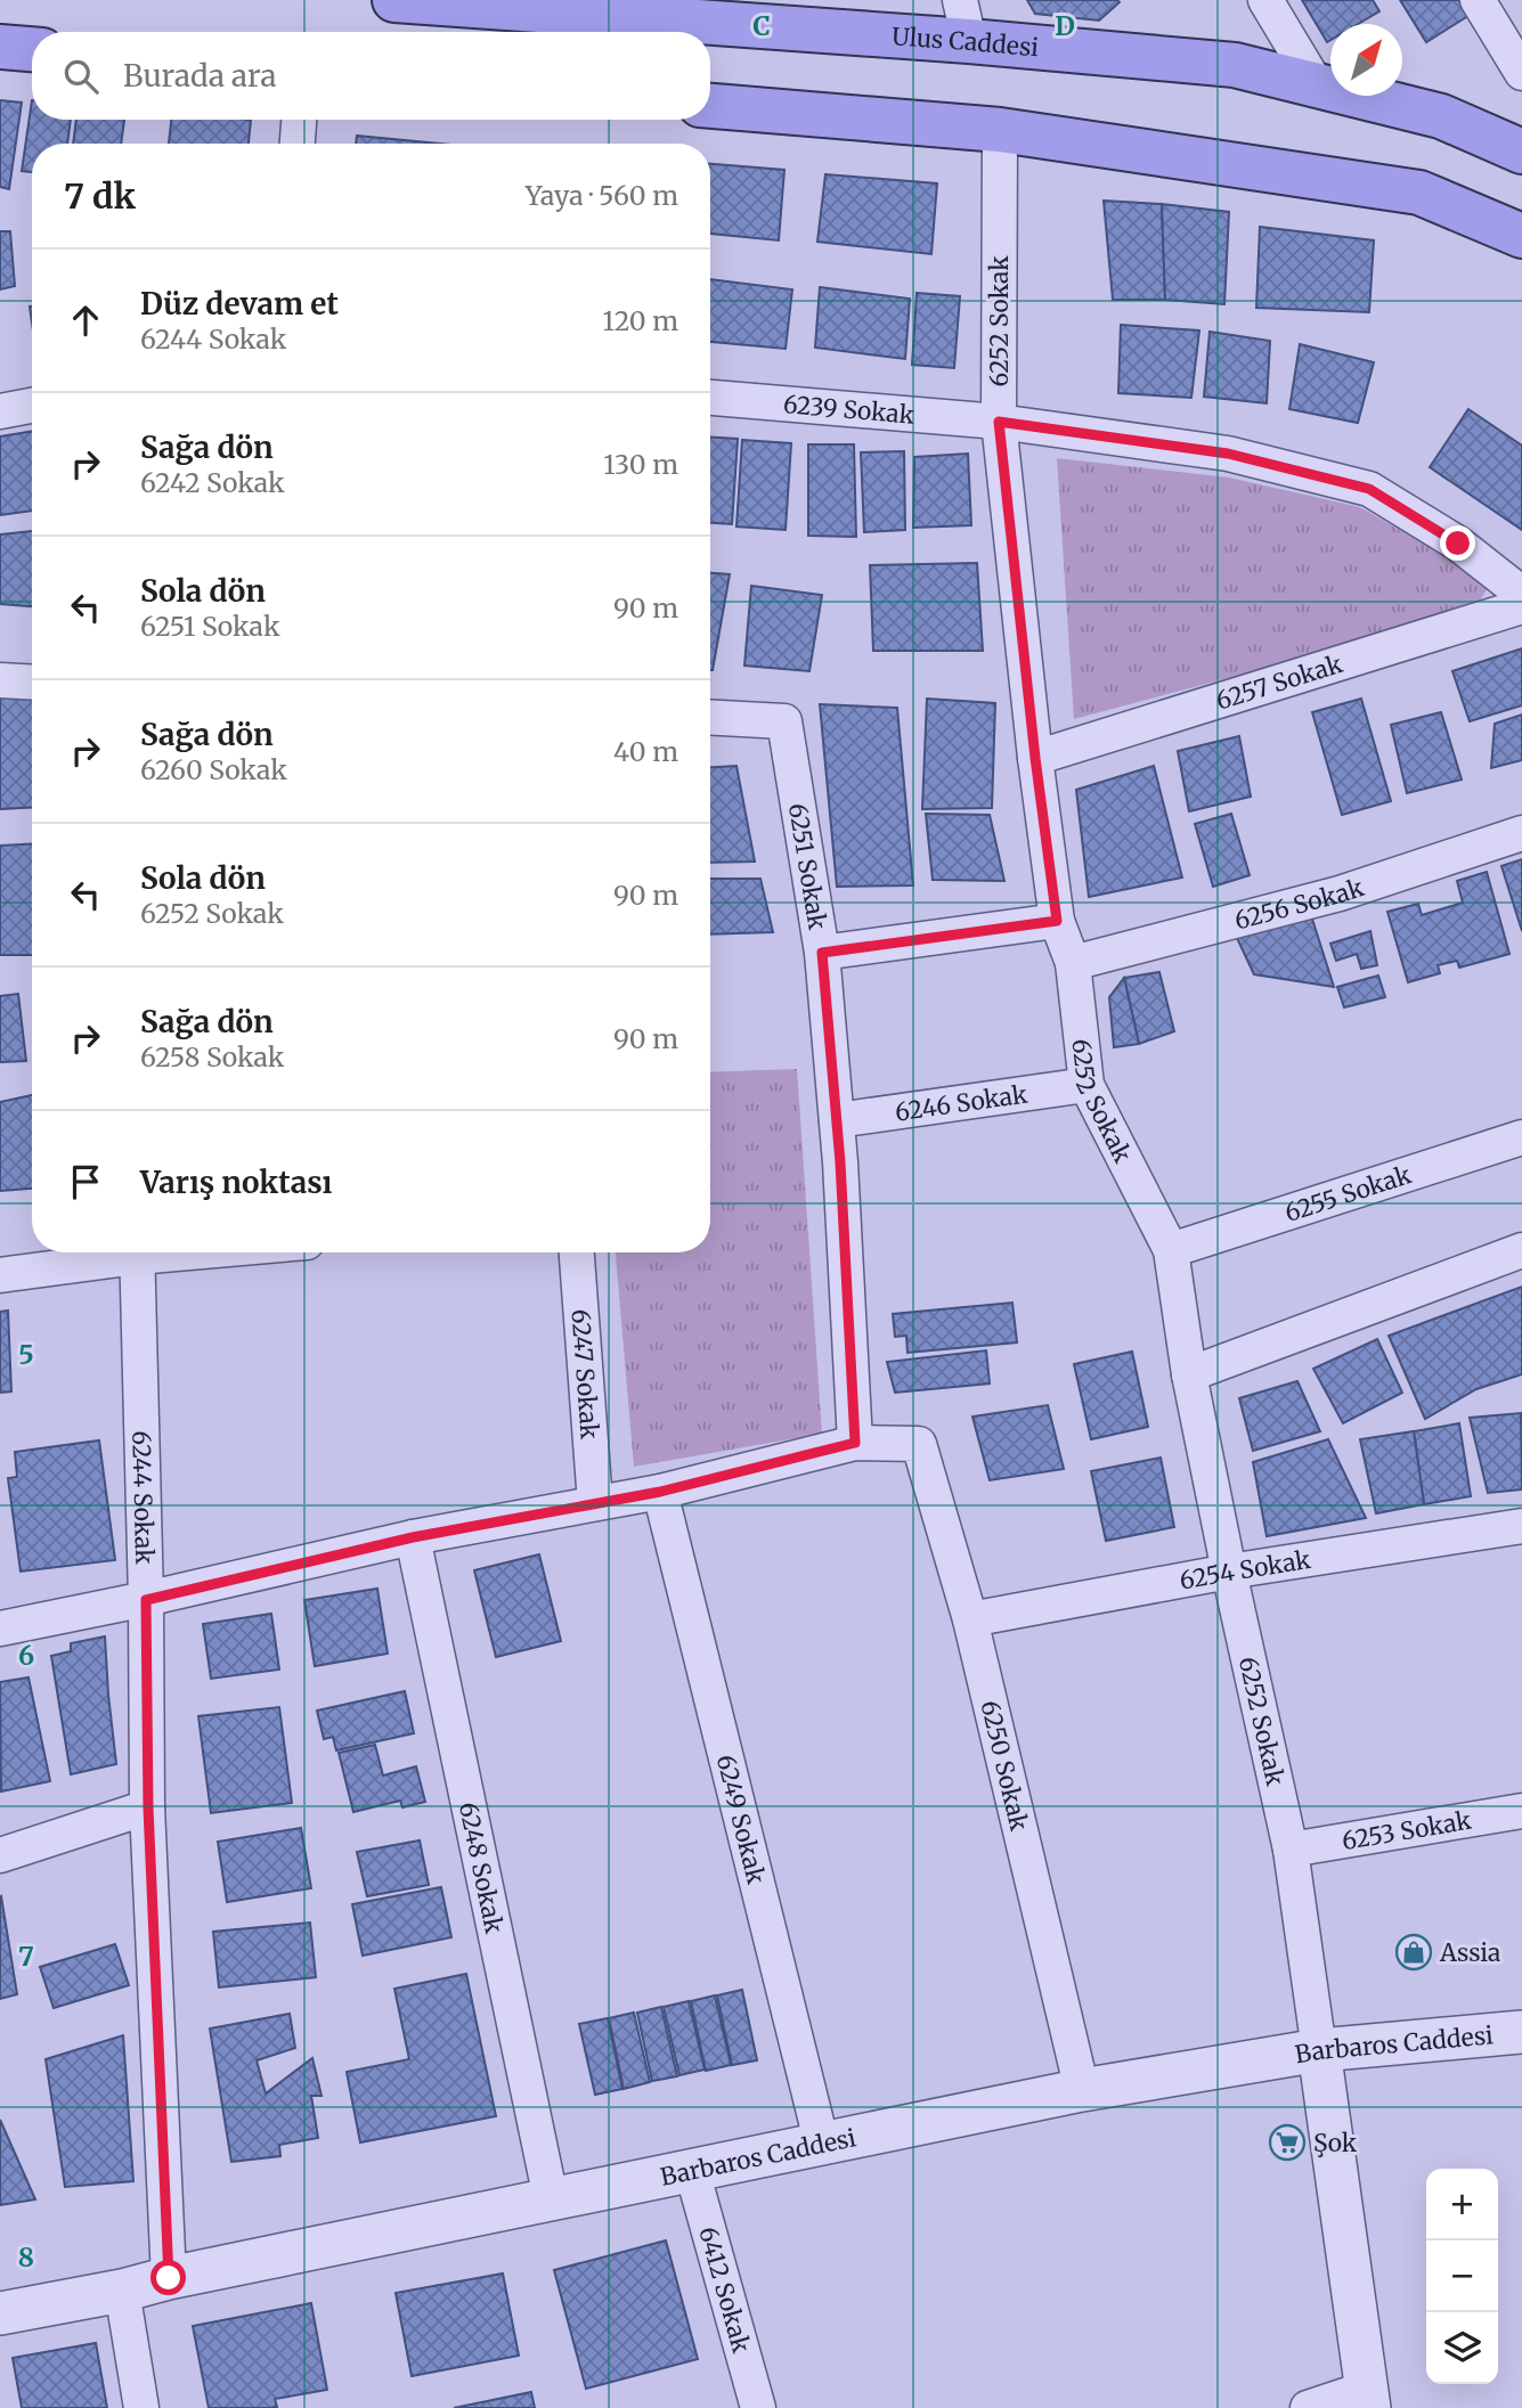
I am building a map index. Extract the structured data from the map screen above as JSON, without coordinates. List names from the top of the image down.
{
  "streets": {
    "main road": ["Ulus Caddesi"],
    "street": [
      "6252 Sokak",
      "6239 Sokak",
      "6257 Sokak",
      "6251 Sokak",
      "6256 Sokak",
      "6246 Sokak",
      "6255 Sokak",
      "6247 Sokak",
      "6244 Sokak",
      "6254 Sokak",
      "6250 Sokak",
      "6249 Sokak",
      "6253 Sokak",
      "6248 Sokak",
      "Barbaros Caddesi",
      "6412 Sokak"
    ]
  },
  "crossings": [
    ["6252 Sokak", "6239 Sokak"],
    ["6252 Sokak", "6257 Sokak"],
    ["6252 Sokak", "6256 Sokak"],
    ["6252 Sokak", "6246 Sokak"],
    ["6252 Sokak", "6255 Sokak"],
    ["6252 Sokak", "6254 Sokak"],
    ["6252 Sokak", "6253 Sokak"],
    ["6252 Sokak", "Barbaros Caddesi"],
    ["6251 Sokak", "6246 Sokak"],
    ["6251 Sokak", "6250 Sokak"],
    ["6244 Sokak", "Barbaros Caddesi"],
    ["6254 Sokak", "6250 Sokak"],
    ["6250 Sokak", "Barbaros Caddesi"],
    ["6249 Sokak", "Barbaros Caddesi"],
    ["6248 Sokak", "Barbaros Caddesi"],
    ["Barbaros Caddesi", "6412 Sokak"]
  ],
  "places": {
    "shop": ["Assia"],
    "supermarket": ["Şok"]
  },
  "north": "top right",
  "page": {
    "search": "Burada ara",
    "heading": ["7 dk", "Yaya · 560 m"],
    "list": [
      ["Düz devam et", "6244 Sokak", "120 m"],
      ["Sağa dön", "6242 Sokak", "130 m"],
      ["Sola dön", "6251 Sokak", "90 m"],
      ["Sağa dön", "6260 Sokak", "40 m"],
      ["Sola dön", "6252 Sokak", "90 m"],
      ["Sağa dön", "6258 Sokak", "90 m"],
      "Varış noktası"
    ],
    "map_buttons": ["+", "−"]
  },
  "grid": {
    "columns": ["C", "D"],
    "rows": [
      "5",
      "6",
      "7",
      "8"
    ]
  }
}
